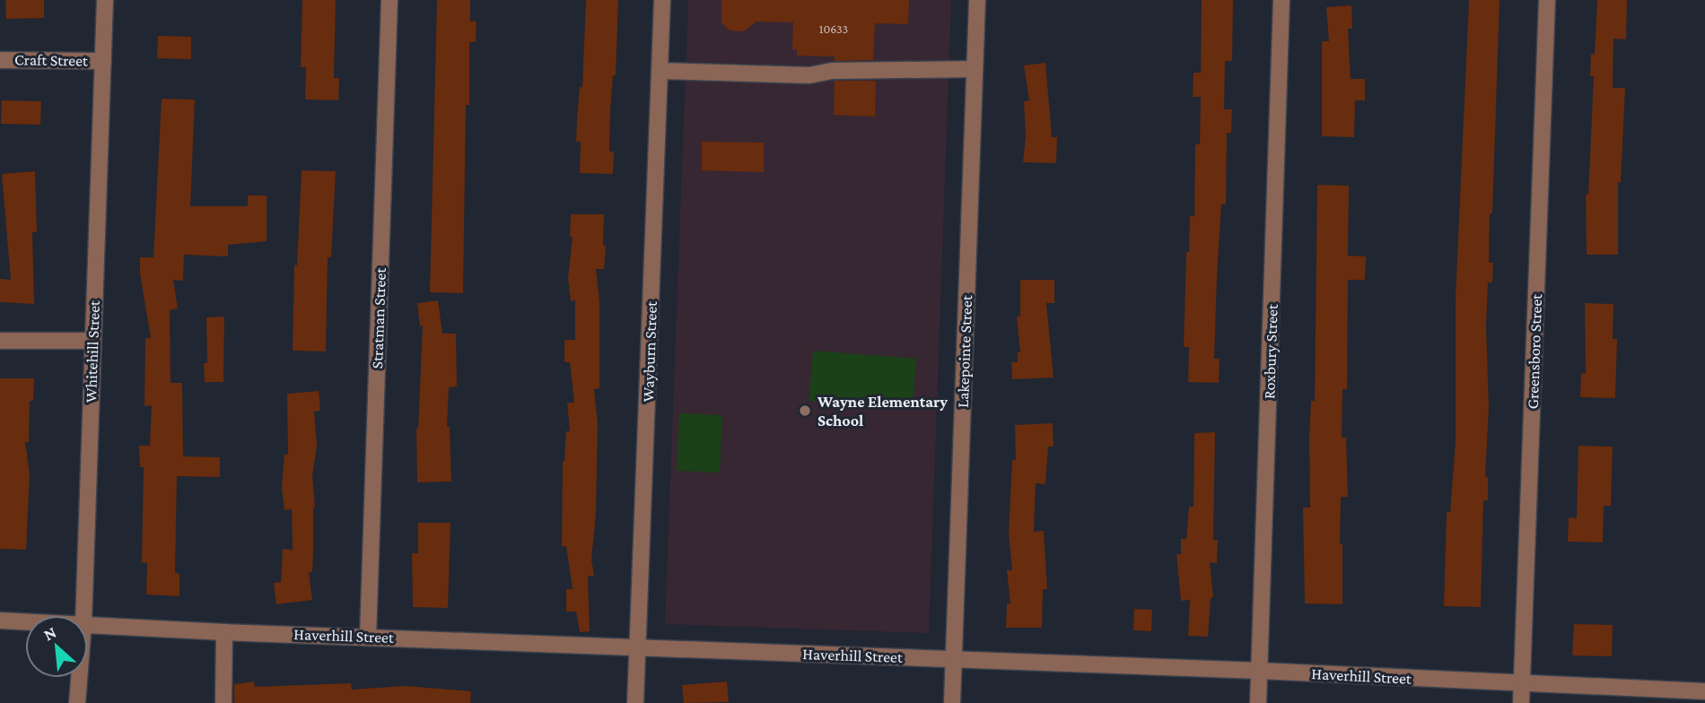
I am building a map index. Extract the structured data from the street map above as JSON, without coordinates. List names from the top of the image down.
{
  "streets": {
    "street": [
      "Craft Street",
      "Stratman Street",
      "Whitehill Street",
      "Wayburn Street",
      "Lakepointe Street",
      "Roxbury Street",
      "Greensboro Street",
      "Haverhill Street"
    ]
  },
  "crossings": [
    ["Craft Street", "Whitehill Street"],
    ["Stratman Street", "Haverhill Street"],
    ["Wayburn Street", "Haverhill Street"],
    ["Lakepointe Street", "Haverhill Street"],
    ["Roxbury Street", "Haverhill Street"],
    ["Greensboro Street", "Haverhill Street"]
  ],
  "places": ["Wayne Elementary School"],
  "house_numbers": ["10633"],
  "north": "top left"
}
